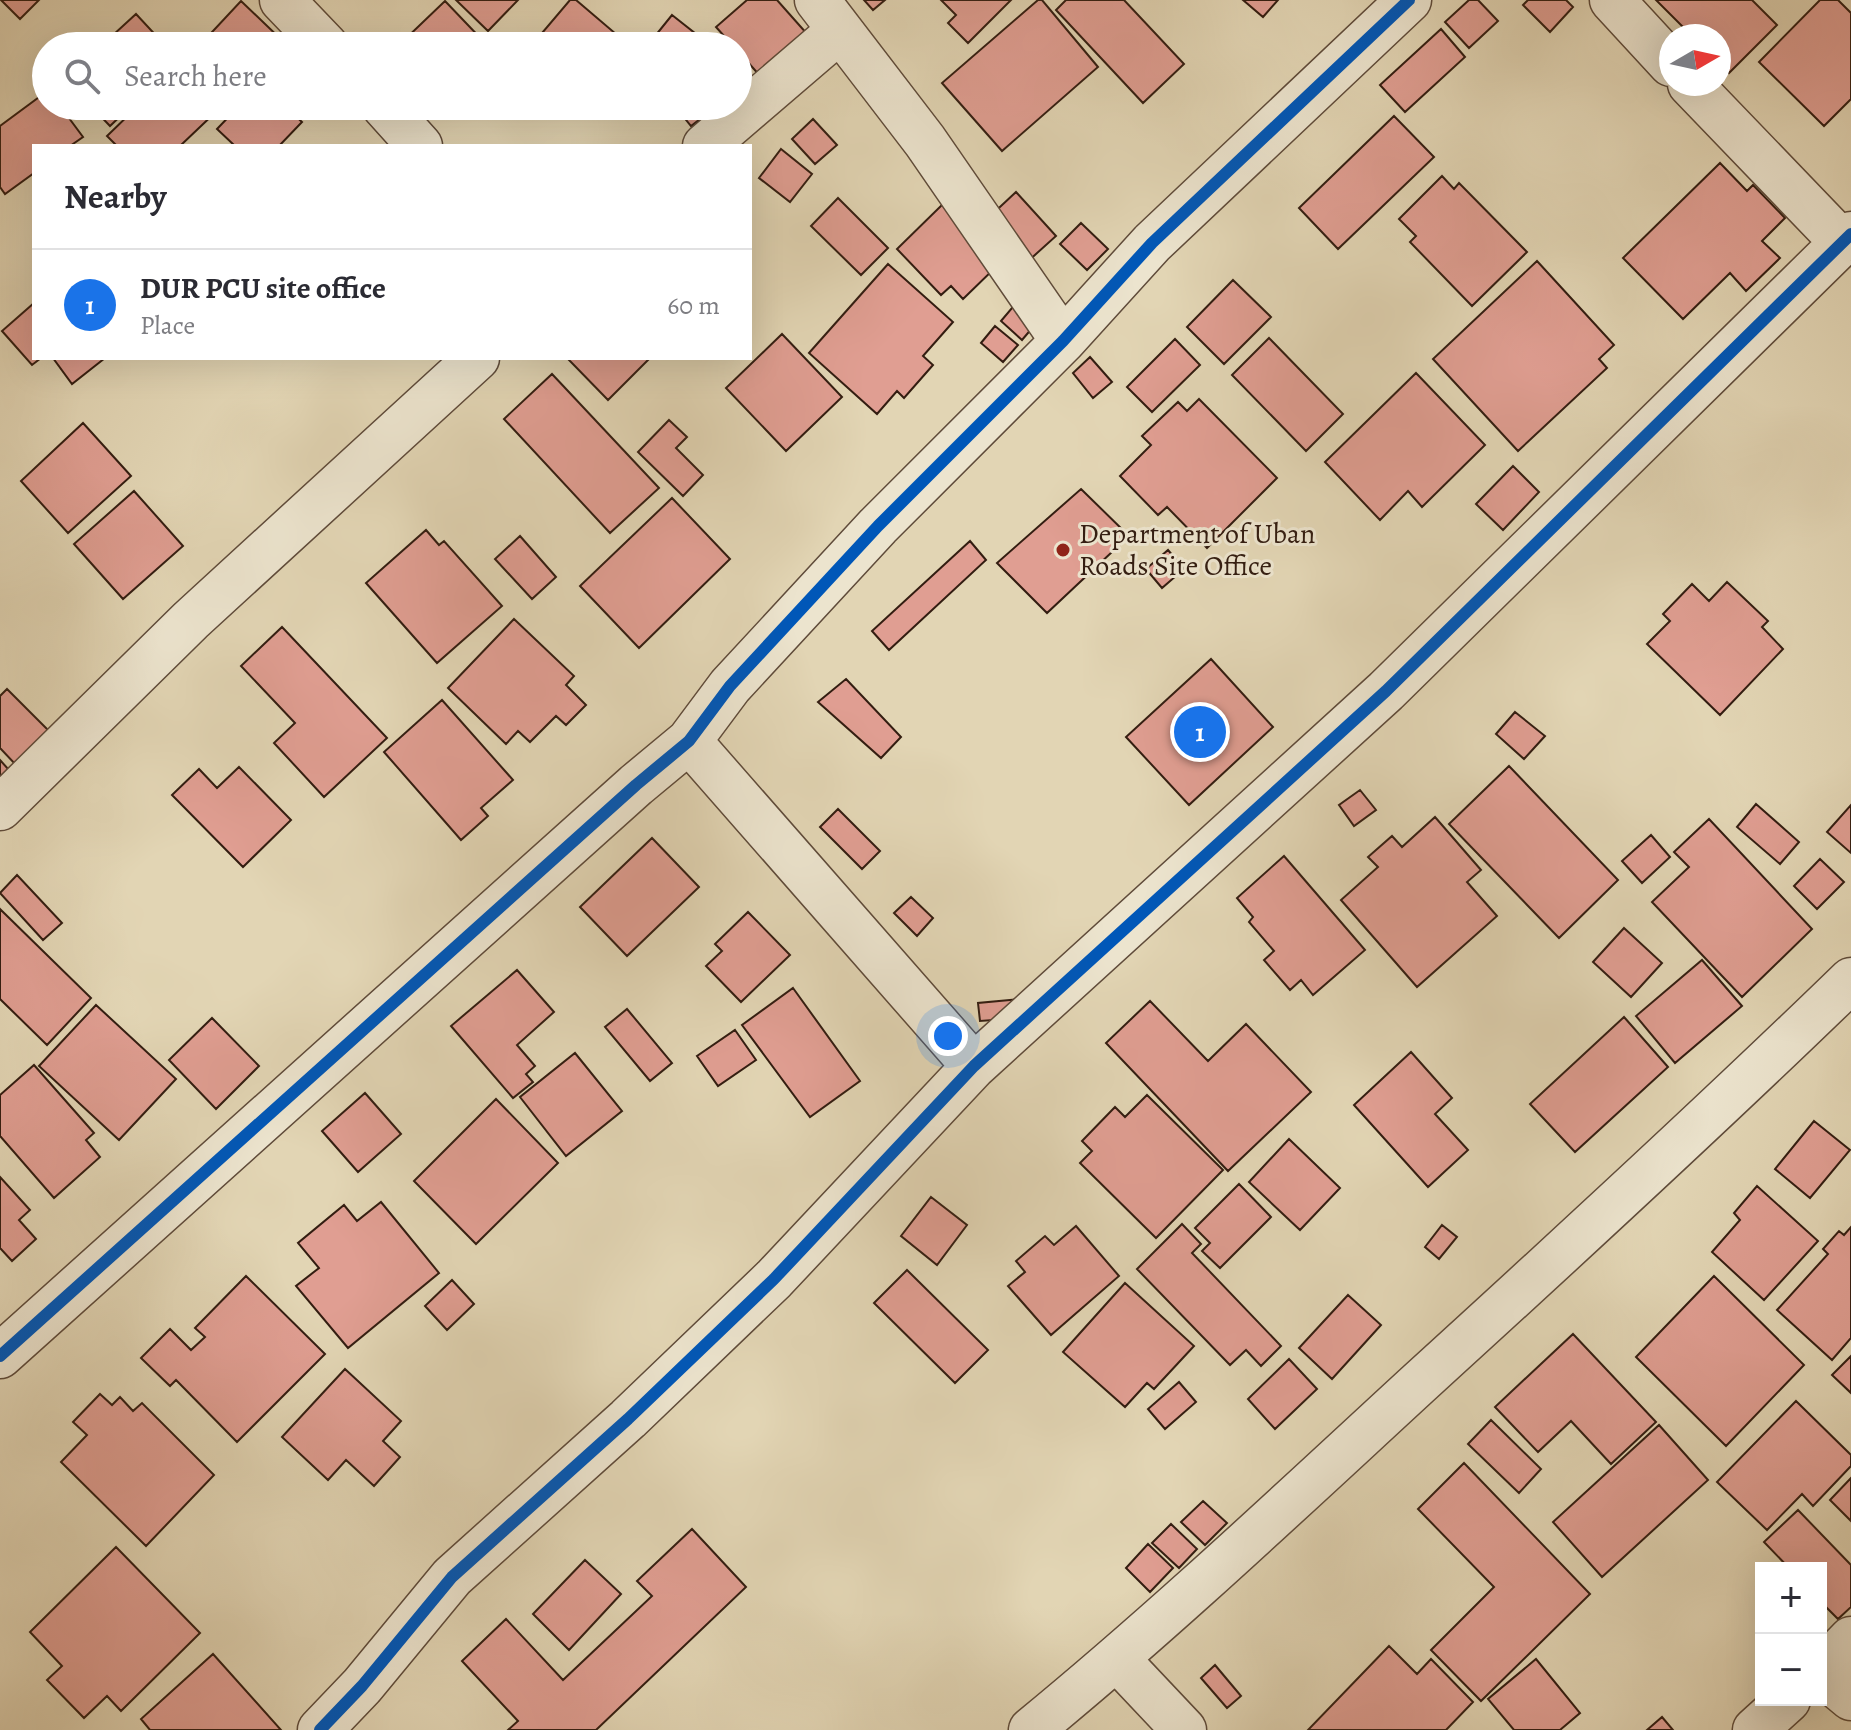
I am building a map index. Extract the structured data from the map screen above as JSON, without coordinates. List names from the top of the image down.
{
  "places": ["Department of Uban Roads Site Office"],
  "north": "right",
  "page": {
    "search": "Search here",
    "heading": "Nearby",
    "list": [
      {
        "mark": "1",
        "name": "DUR PCU site office",
        "note": "Place",
        "value": "60 m"
      }
    ],
    "pins": "1",
    "map_buttons": ["+", "−"]
  }
}
